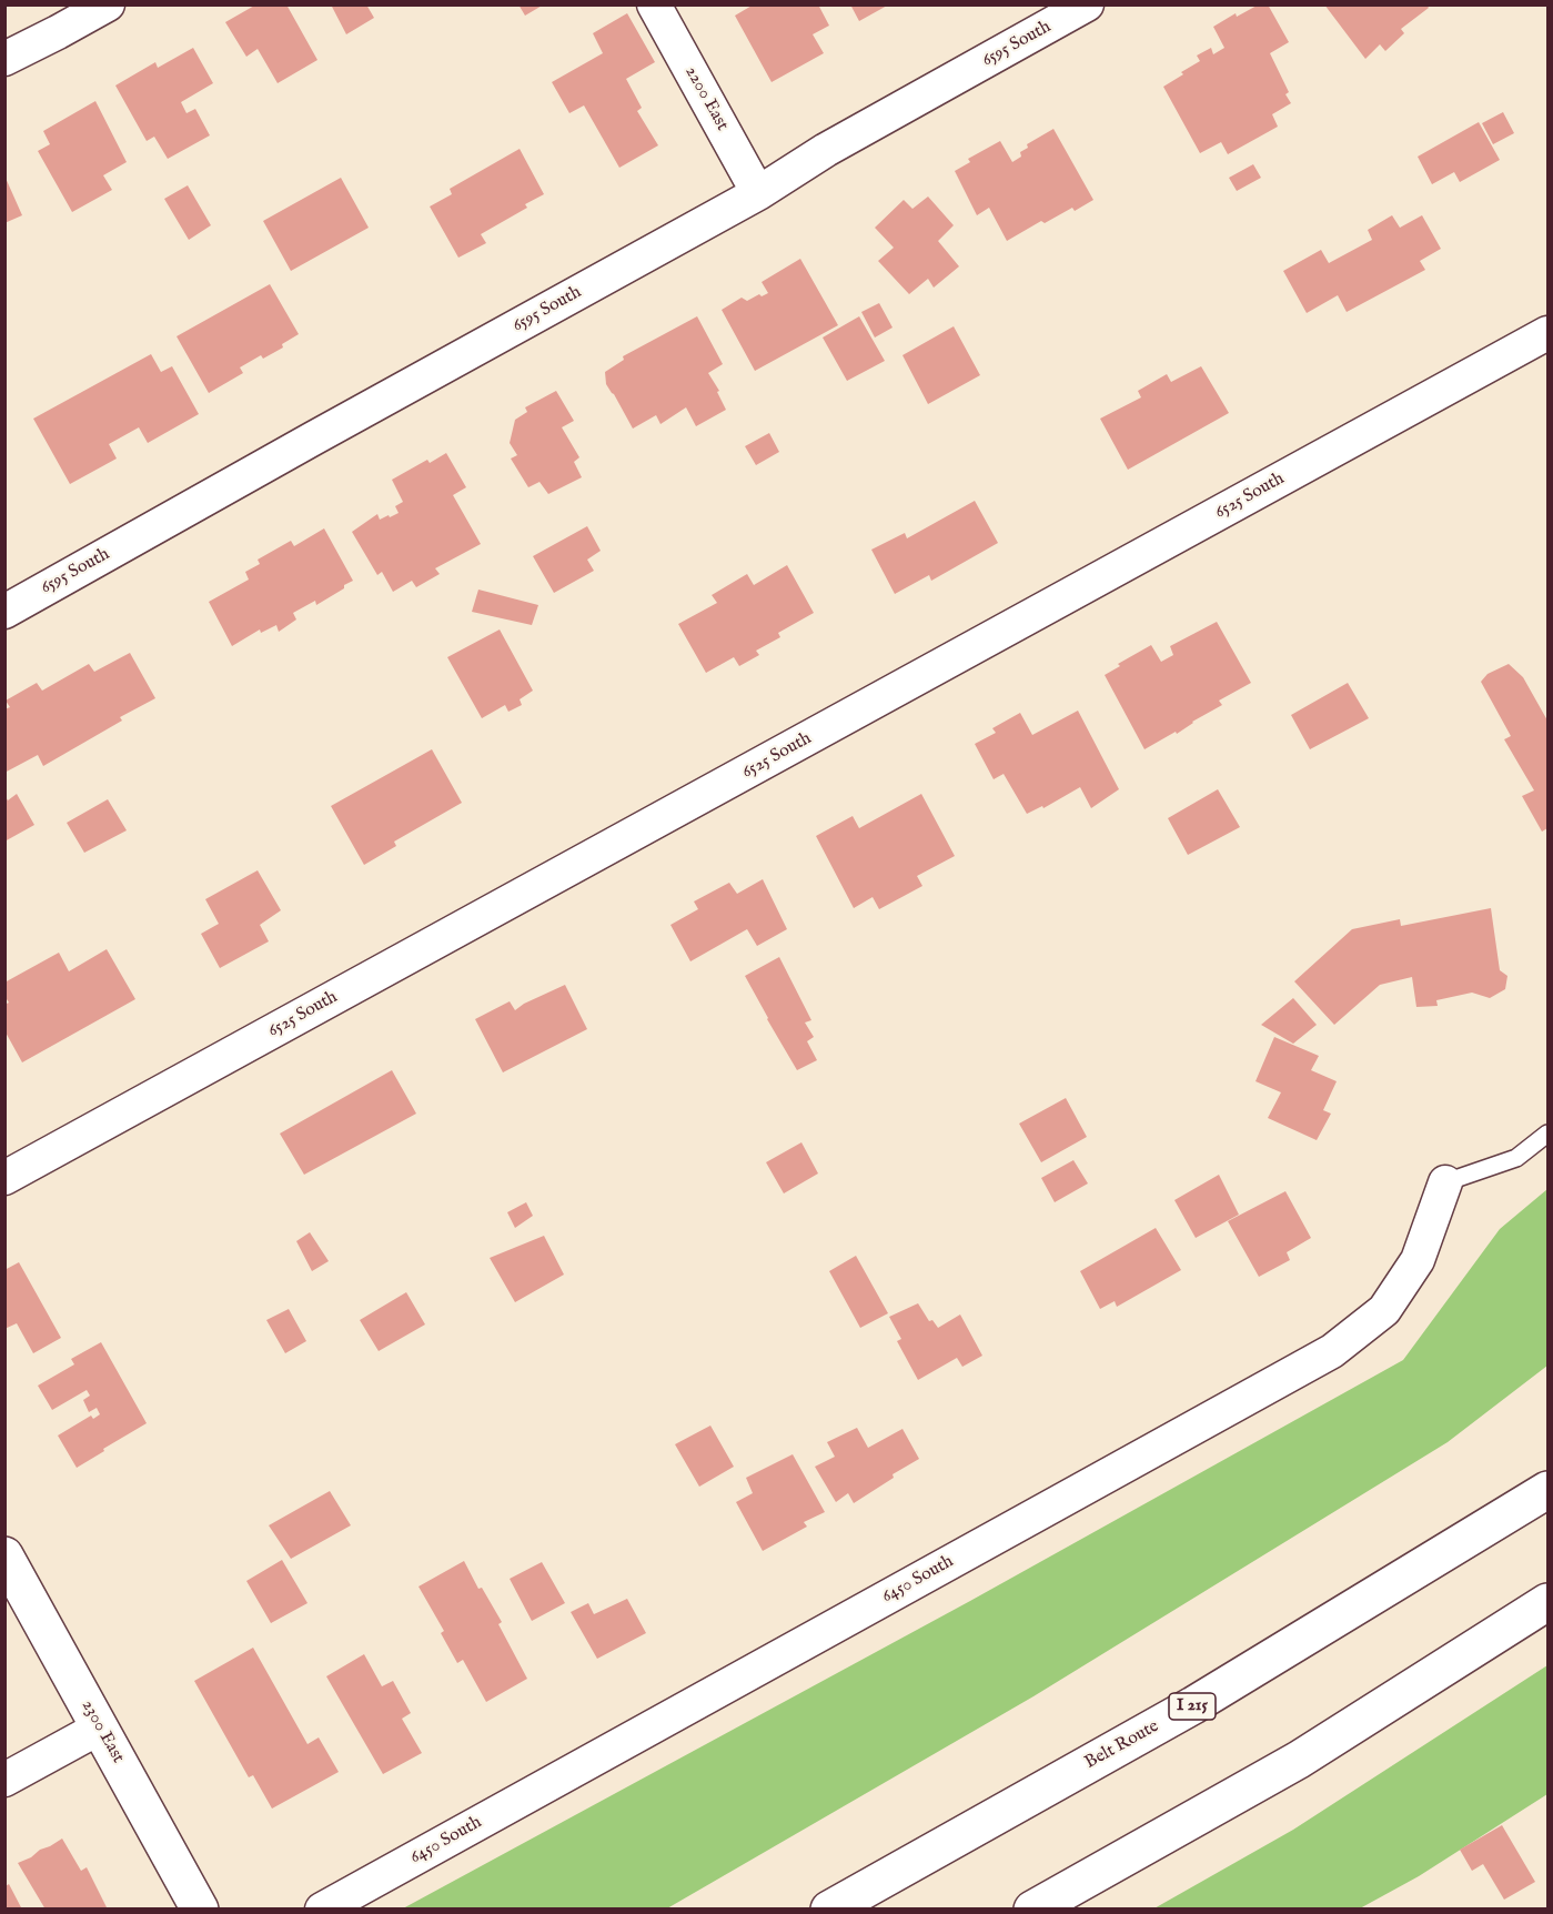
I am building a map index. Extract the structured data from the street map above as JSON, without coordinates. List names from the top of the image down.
{
  "streets": {
    "main road": ["I 215", "2300 East", "Belt Route"],
    "street": [
      "6595 South",
      "2200 East",
      "6525 South",
      "6450 South"
    ]
  },
  "crossings": [
    ["6595 South", "2200 East"]
  ]
}
